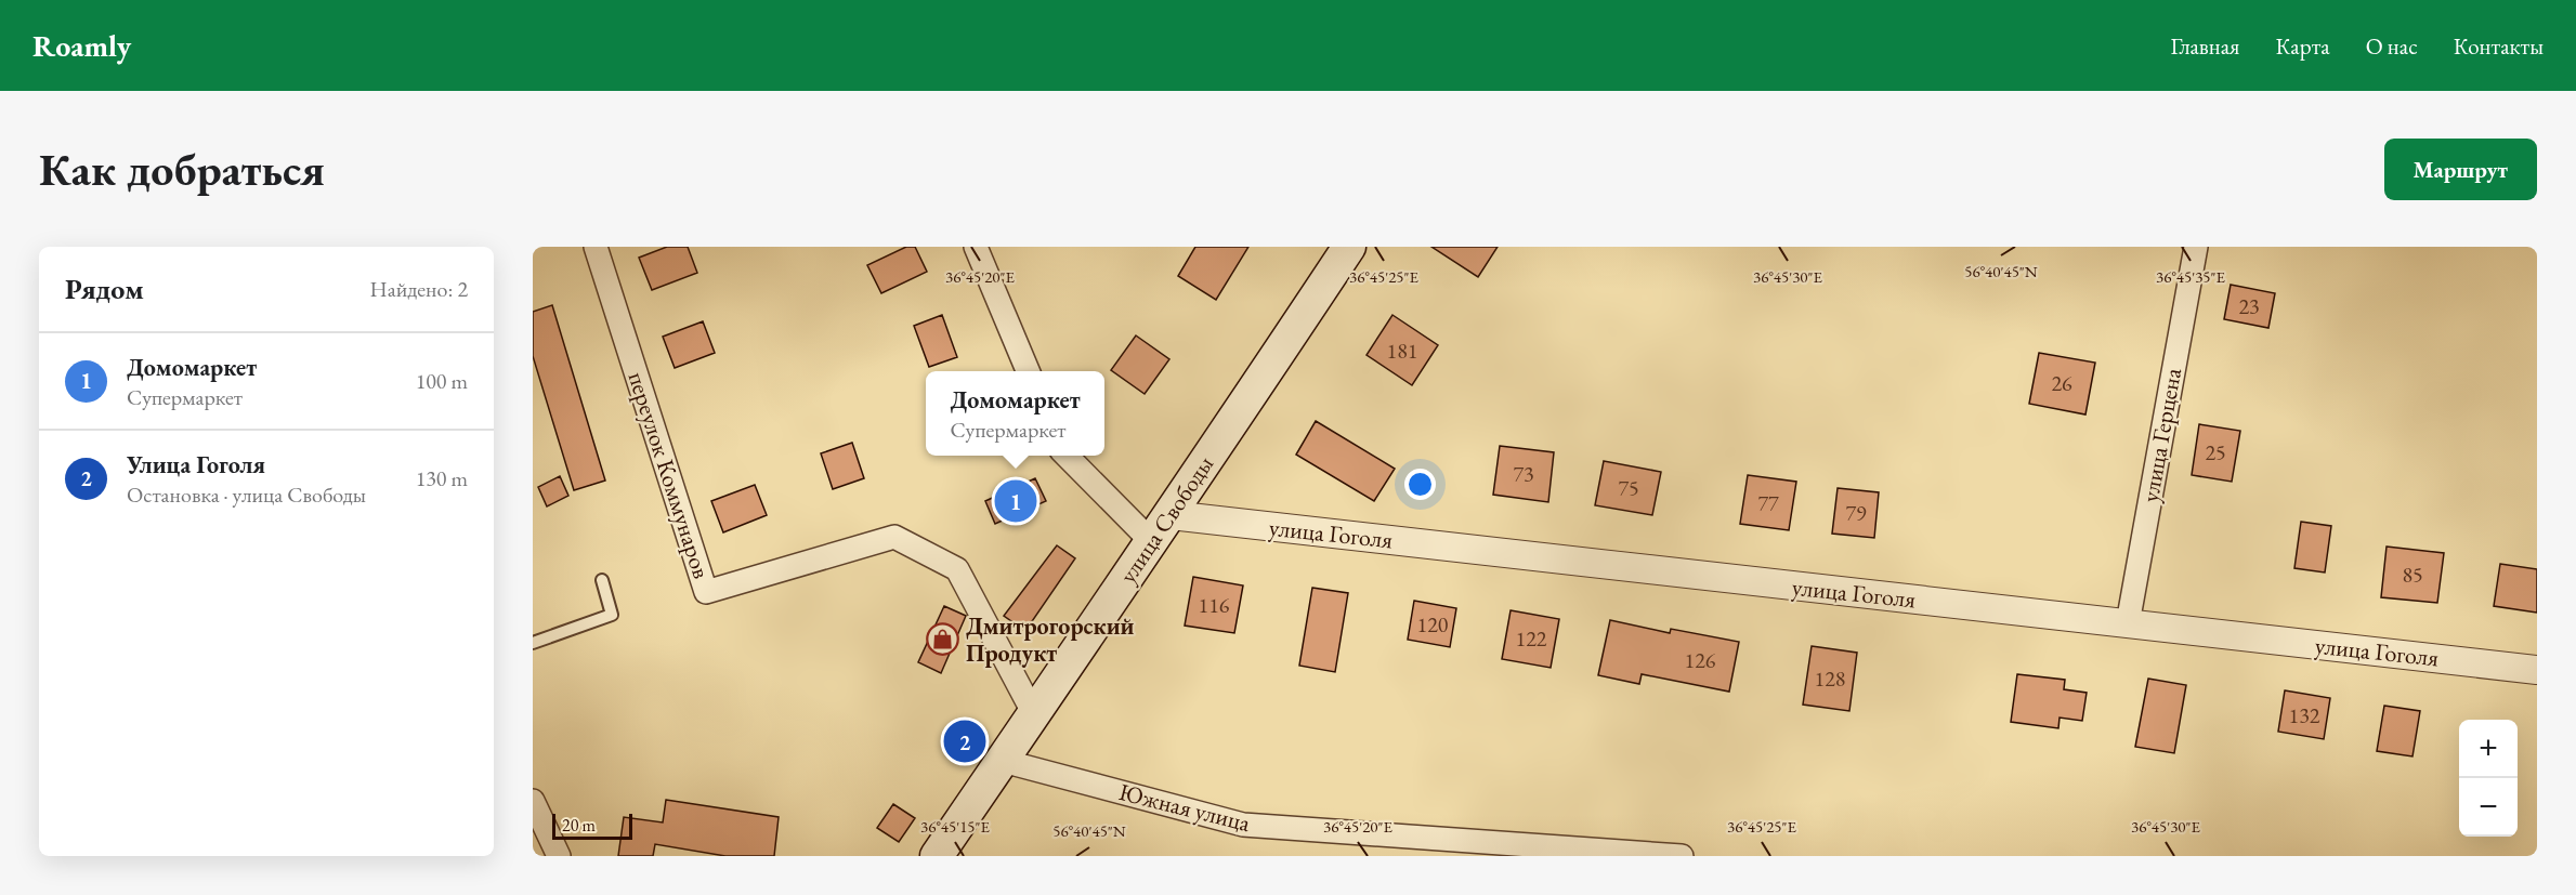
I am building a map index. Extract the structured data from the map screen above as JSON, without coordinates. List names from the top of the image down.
{
  "streets": {
    "main road": ["улица Свободы"],
    "street": [
      "улица Герцена",
      "переулок Коммунаров",
      "улица Гоголя",
      "Южная улица"
    ]
  },
  "crossings": [
    ["улица Герцена", "улица Гоголя"],
    ["переулок Коммунаров", "улица Свободы"],
    ["улица Свободы", "улица Гоголя"],
    ["улица Свободы", "Южная улица"]
  ],
  "places": {
    "shop": ["Дмитрогорский Продукт"]
  },
  "house_numbers": [
    "23",
    "181",
    "26",
    "25",
    "73",
    "75",
    "77",
    "79",
    "85",
    "116",
    "120",
    "122",
    "126",
    "128",
    "132"
  ],
  "scale_bar": "20 m",
  "page": {
    "header": "Roamly",
    "nav": [
      "Главная",
      "Карта",
      "О нас",
      "Контакты"
    ],
    "buttons": "Маршрут",
    "title": "Как добраться",
    "heading": ["Рядом", "Найдено: 2"],
    "list": [
      {
        "mark": "1",
        "name": "Домомаркет",
        "note": "Супермаркет",
        "value": "100 m"
      },
      {
        "mark": "2",
        "name": "Улица Гоголя",
        "note": "Остановка · улица Свободы",
        "value": "130 m"
      }
    ],
    "popup": ["Домомаркет", "Супермаркет"],
    "pins": ["1", "2"],
    "map_buttons": ["+", "−"],
    "scale": "20 m"
  },
  "coordinates": [
    "56°40'45\"N",
    "36°45'20\"E",
    "36°45'25\"E",
    "36°45'30\"E",
    "36°45'35\"E",
    "36°45'15\"E"
  ]
}
